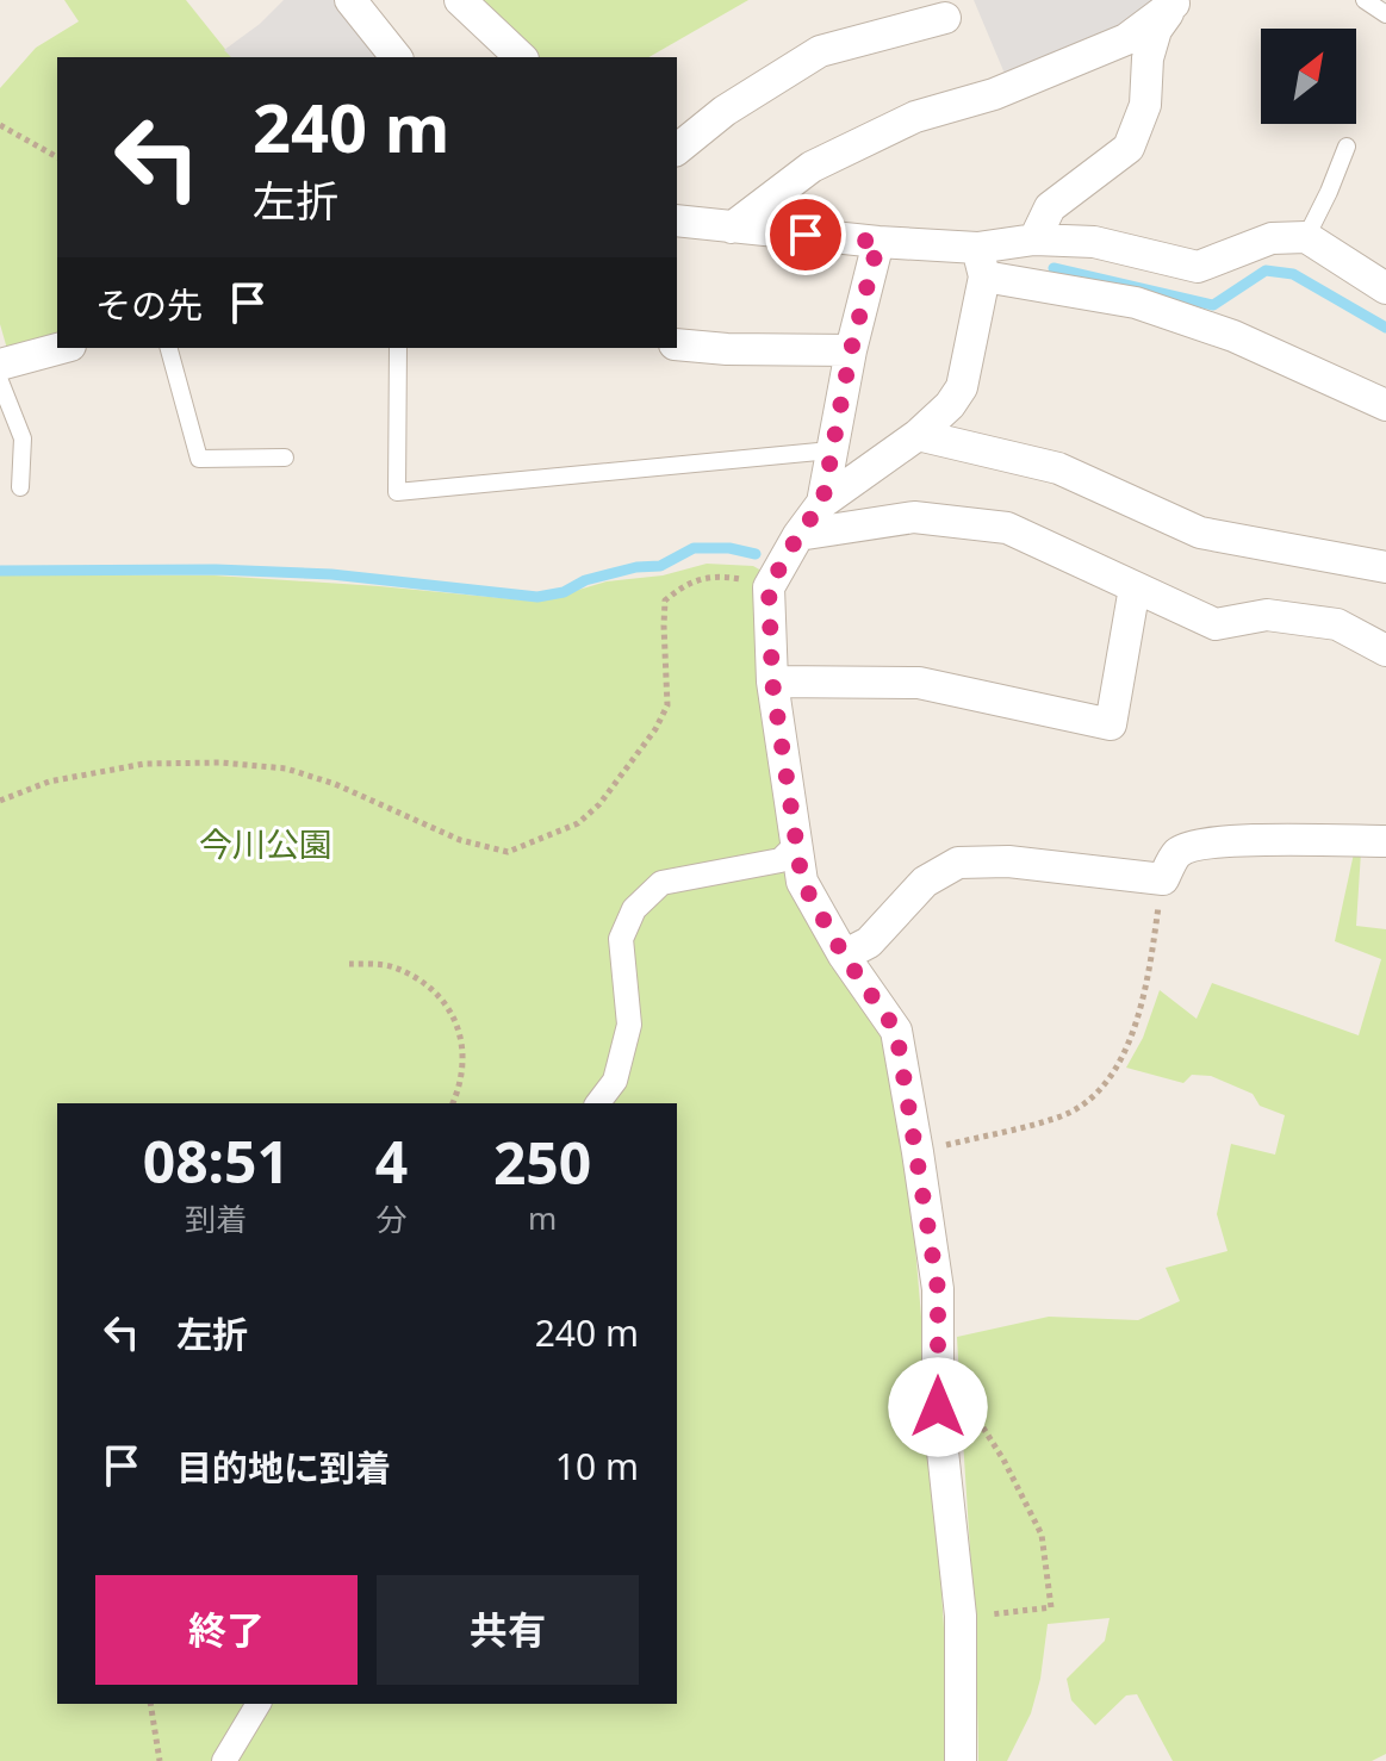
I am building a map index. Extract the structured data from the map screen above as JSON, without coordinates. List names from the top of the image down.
{
  "parks": ["今川公園"],
  "north": "top right",
  "page": {
    "turn": ["240 m", "左折"],
    "then": "その先",
    "eta": [
      "08:51",
      "到着",
      "4",
      "分",
      "250",
      "m"
    ],
    "list": [
      {
        "name": "左折",
        "value": "240 m"
      },
      {
        "name": "目的地に到着",
        "value": "10 m"
      }
    ],
    "buttons": ["終了", "共有"]
  }
}
